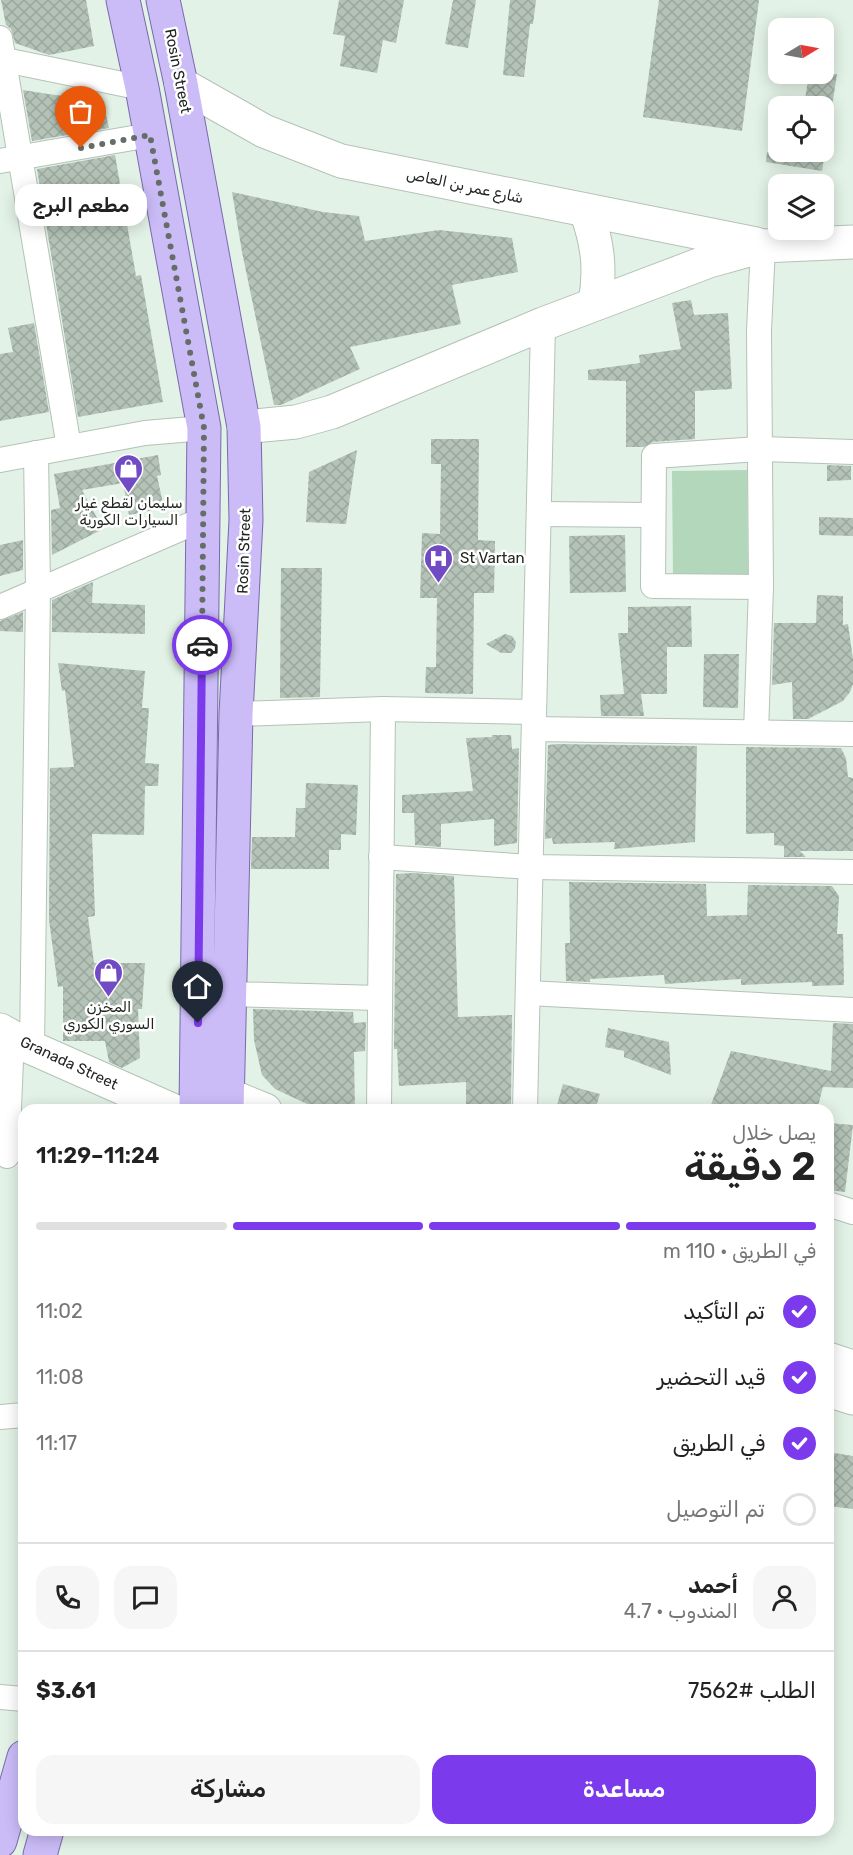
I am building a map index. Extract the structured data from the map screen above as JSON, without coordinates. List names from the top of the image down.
{
  "streets": {
    "main road": ["Rosin Street"],
    "street": ["شارع عمر بن العاص", "Granada Street"]
  },
  "crossings": [
    ["Rosin Street", "شارع عمر بن العاص"]
  ],
  "places": {
    "other": ["مطعم البرج"],
    "shop": ["سليمان لقطع غيار السيارات الكورية", "المخزن السوري الكوري"],
    "hospital": ["St Vartan"]
  },
  "north": "right",
  "page": {
    "bubble": "مطعم البرج",
    "heading": ["2 دقيقة", "يصل خلال", "11:24–11:29"],
    "panel": [
      "أحمد",
      "المندوب · 4.7",
      "الطلب #7562",
      "$3.61"
    ],
    "bar": "في الطريق · 110 m",
    "list": [
      ["تم التأكيد", "11:02"],
      ["قيد التحضير", "11:08"],
      ["في الطريق", "11:17"],
      "تم التوصيل"
    ],
    "buttons": ["مساعدة", "مشاركة"]
  }
}
